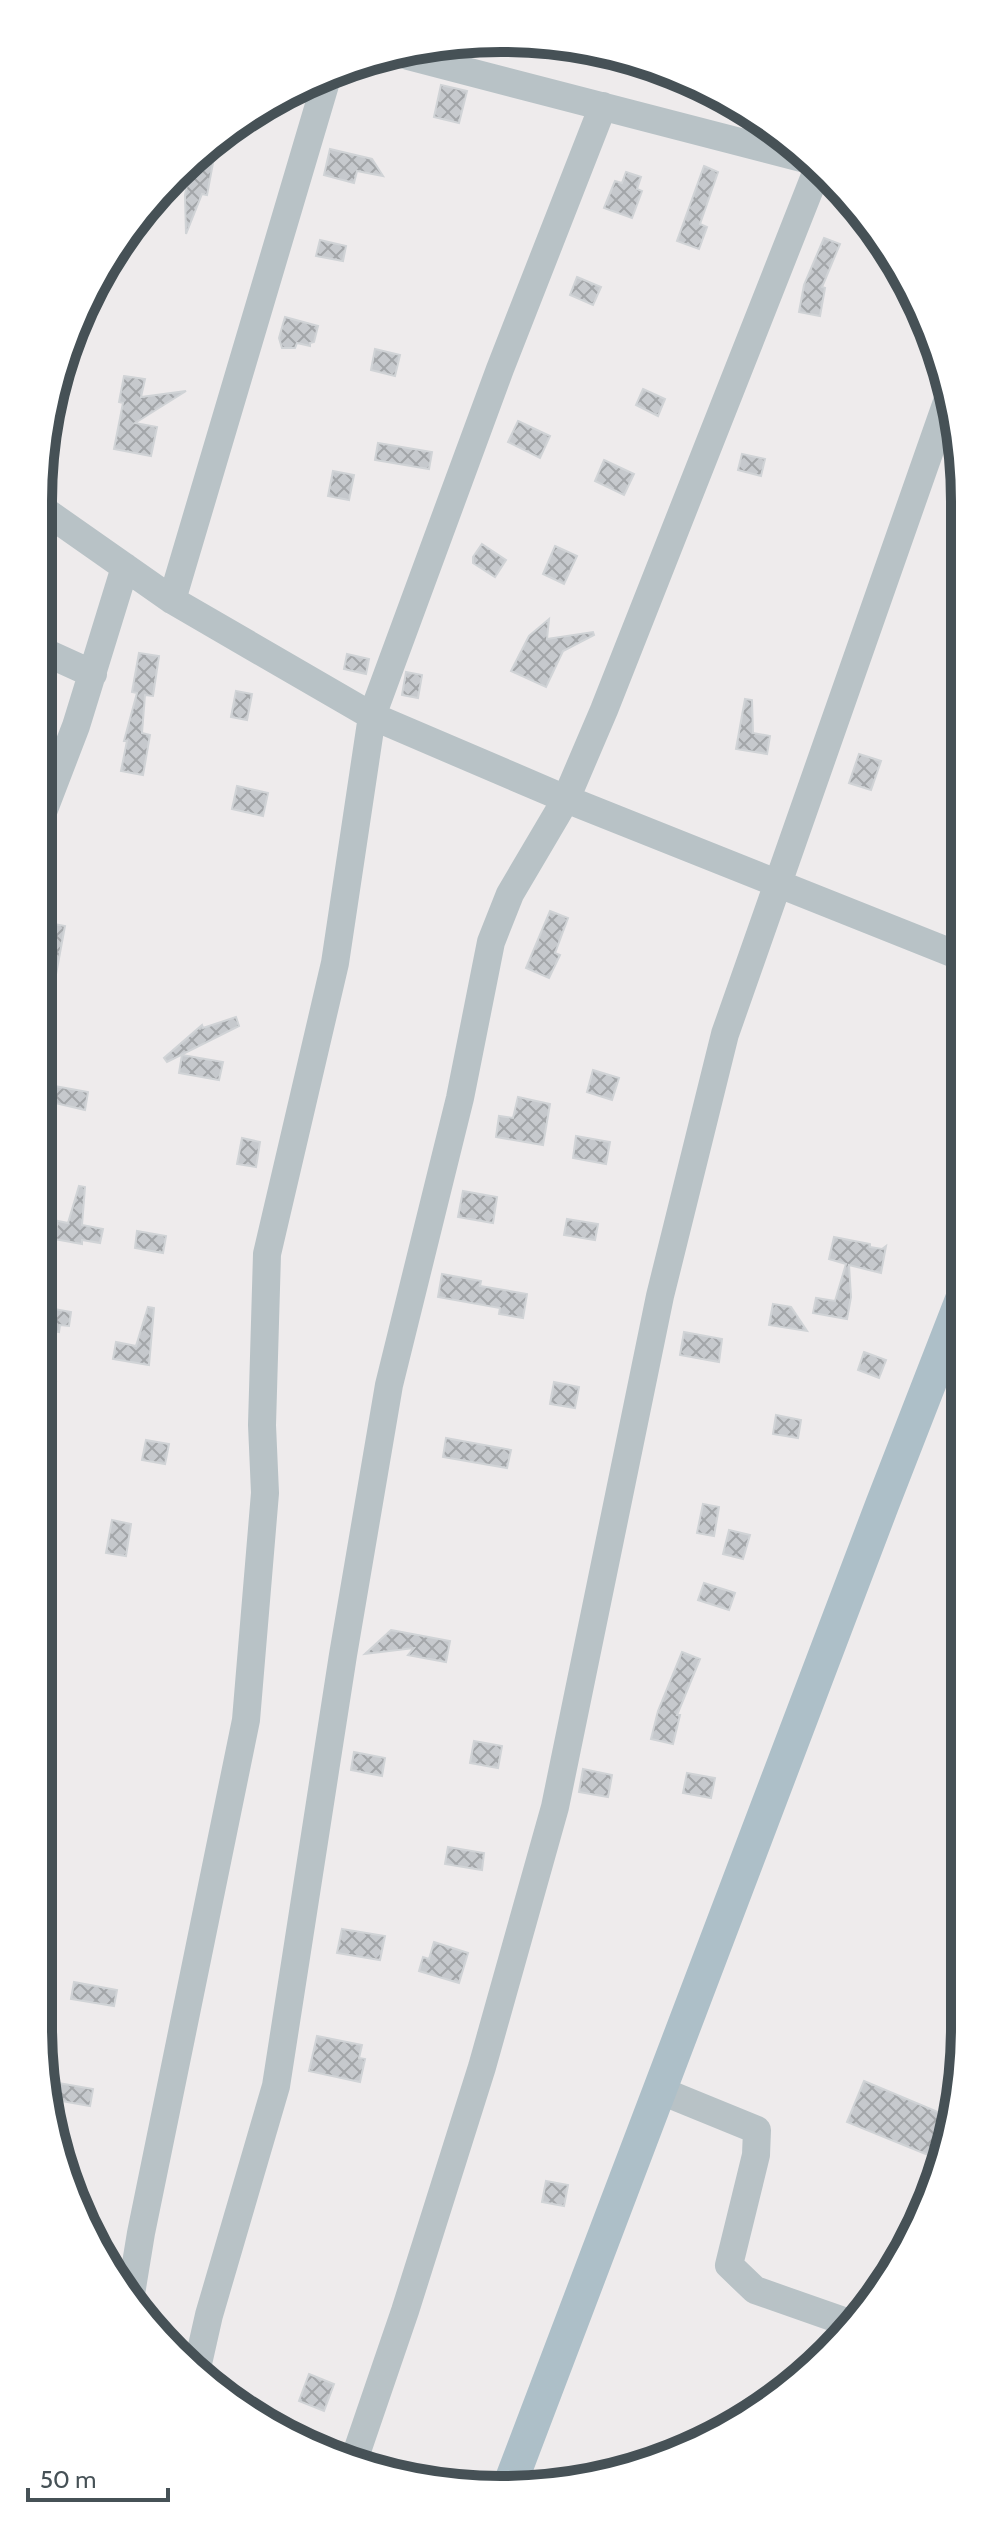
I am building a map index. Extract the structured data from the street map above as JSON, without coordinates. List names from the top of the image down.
{
  "scale_bar": "50 m"
}
